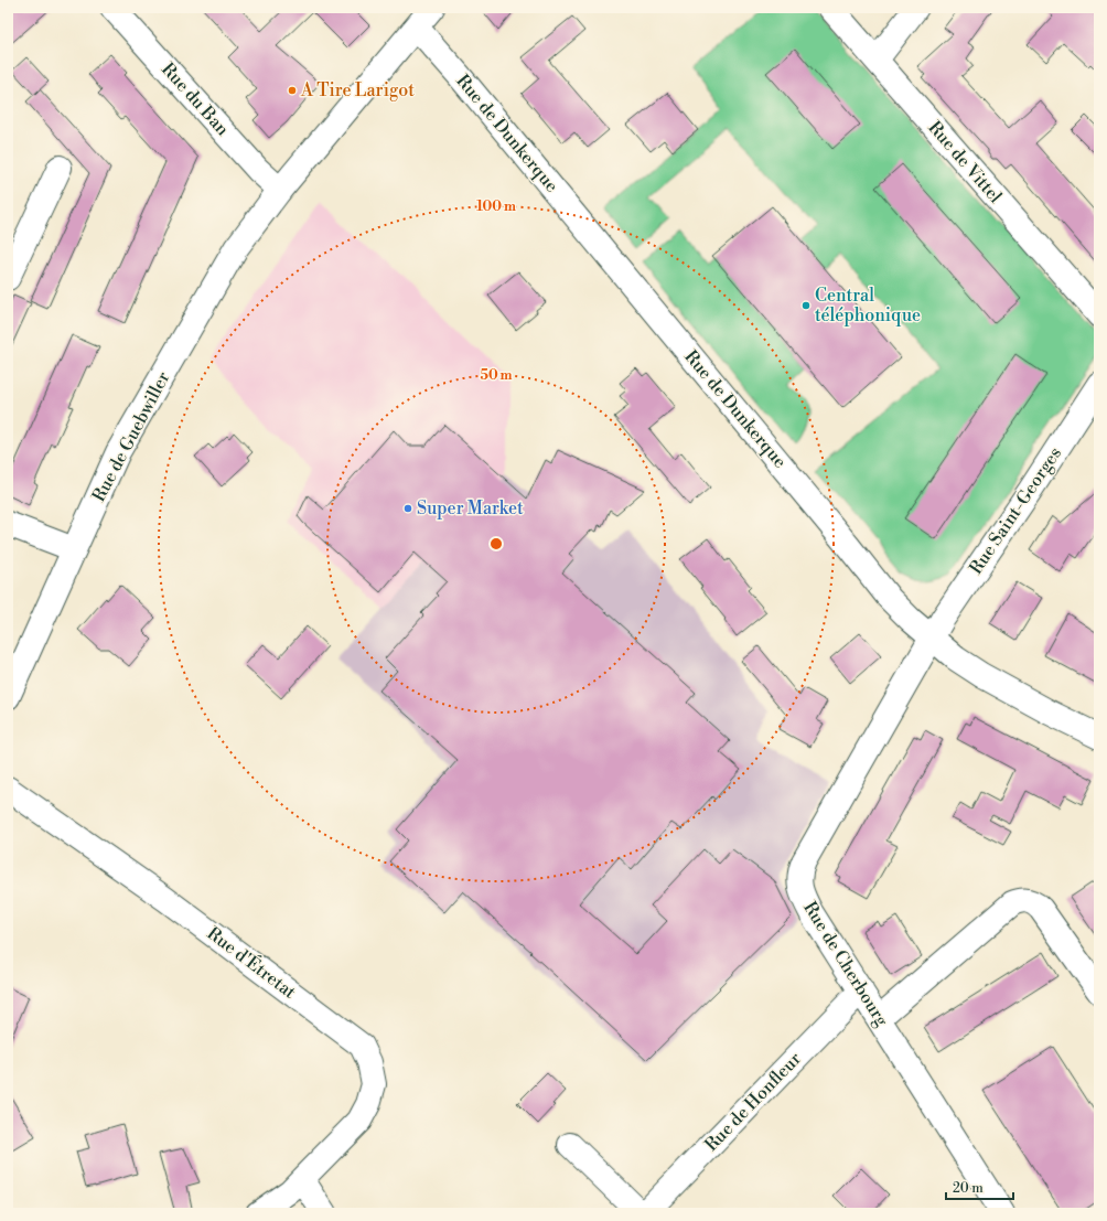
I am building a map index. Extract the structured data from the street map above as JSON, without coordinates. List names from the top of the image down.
{
  "streets": {
    "street": [
      "Rue du Ban",
      "Rue de Dunkerque",
      "Rue de Vittel",
      "Rue de Guebwiller",
      "Rue Saint-Georges",
      "Rue d'Étretat",
      "Rue de Cherbourg",
      "Rue de Honfleur"
    ]
  },
  "crossings": [
    ["Rue du Ban", "Rue de Guebwiller"],
    ["Rue de Dunkerque", "Rue de Guebwiller"],
    ["Rue de Dunkerque", "Rue Saint-Georges"],
    ["Rue de Dunkerque", "Rue de Cherbourg"],
    ["Rue Saint-Georges", "Rue de Cherbourg"],
    ["Rue de Cherbourg", "Rue de Honfleur"]
  ],
  "places": ["A Tire Larigot", "Central téléphonique", "Super Market"],
  "scale_bar": "20 m",
  "rings": ["100 m", "50 m"]
}
